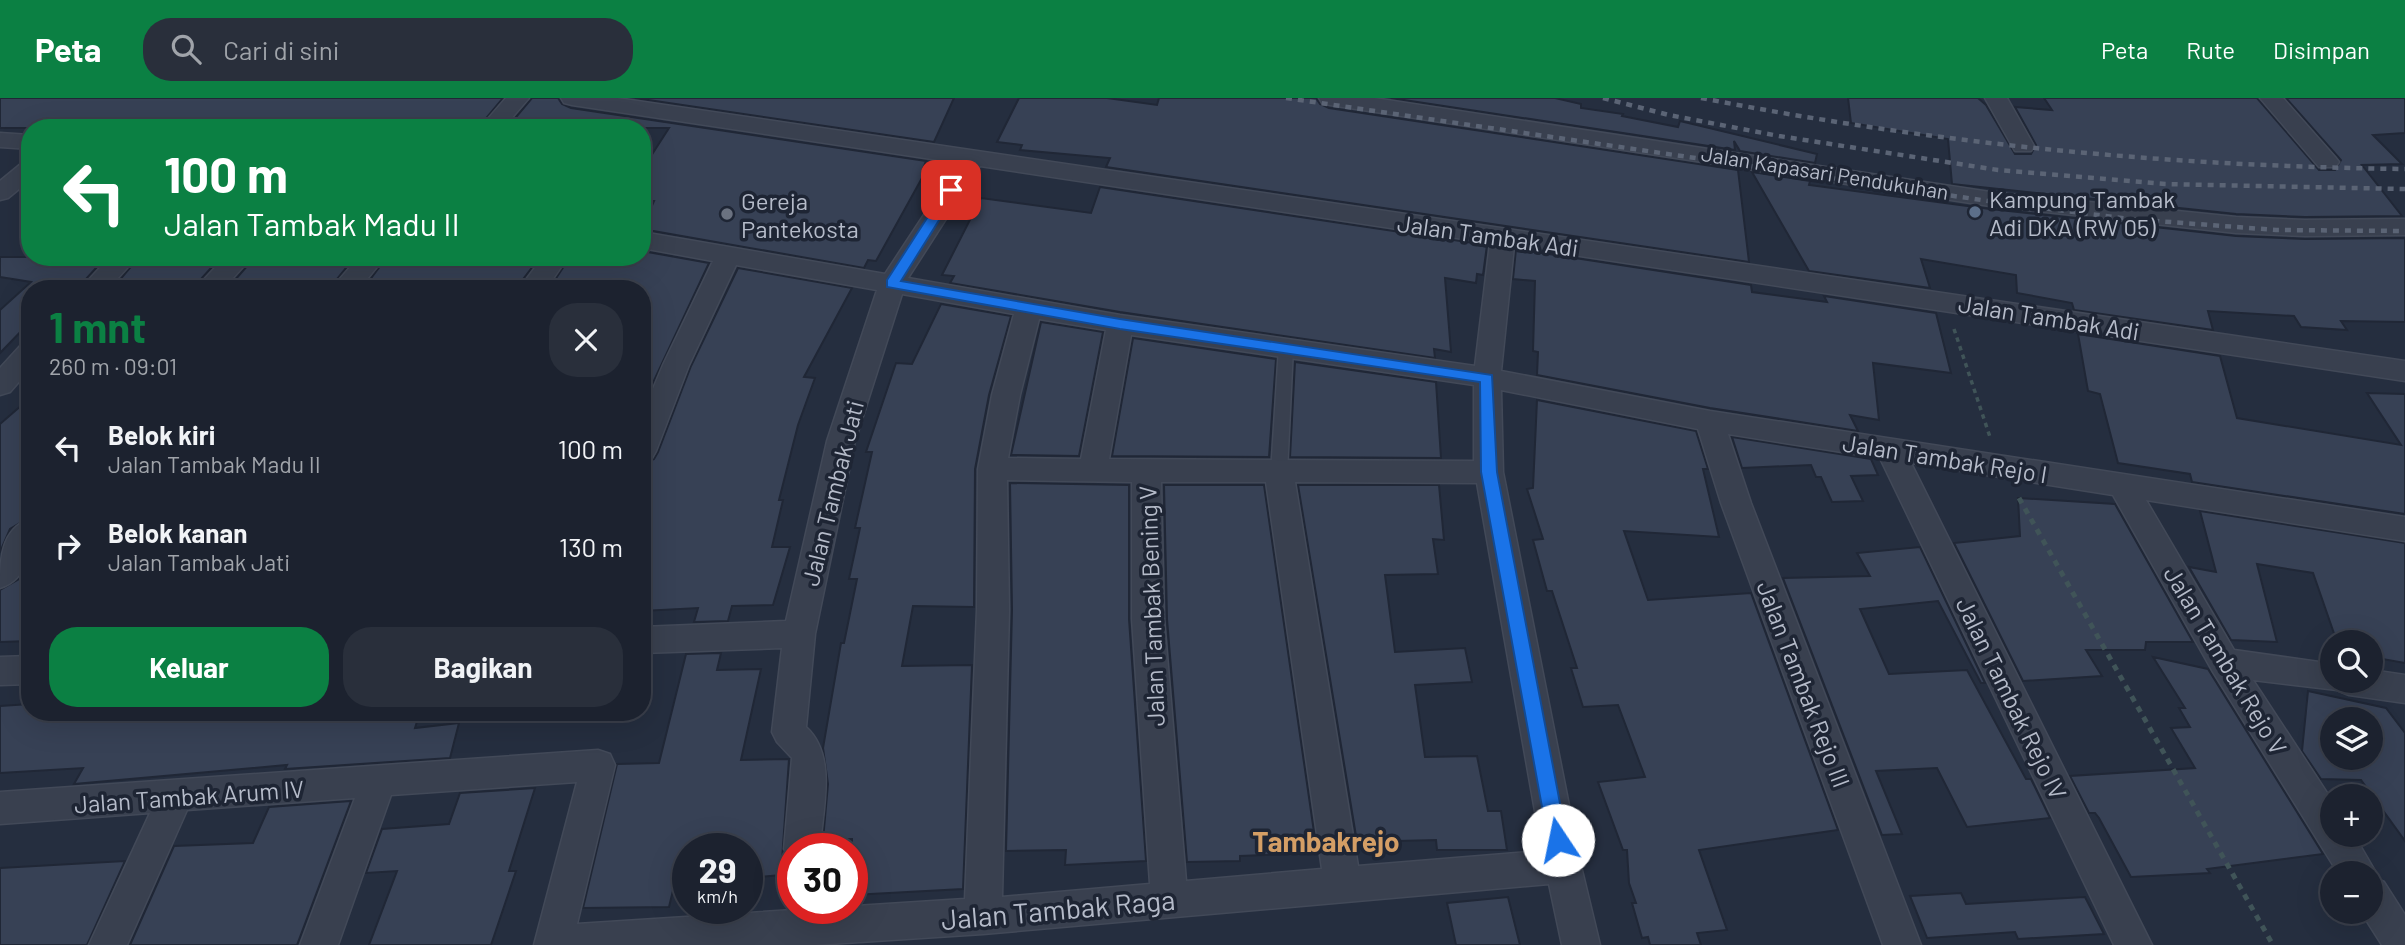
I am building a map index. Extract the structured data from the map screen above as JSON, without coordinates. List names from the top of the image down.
{
  "streets": {
    "street": [
      "Jalan Kapasari Pendukuhan",
      "Jalan Tambak Adi",
      "Jalan Tambak Rejo I",
      "Jalan Tambak Jati",
      "Jalan Tambak Bening V",
      "Jalan Tambak Rejo V",
      "Jalan Tambak Rejo III",
      "Jalan Tambak Rejo IV",
      "Jalan Tambak Arum IV",
      "Jalan Tambak Raga"
    ]
  },
  "crossings": [
    ["Jalan Tambak Adi", "Jalan Tambak Jati"],
    ["Jalan Tambak Rejo I", "Jalan Tambak Jati"],
    ["Jalan Tambak Rejo I", "Jalan Tambak Rejo V"],
    ["Jalan Tambak Rejo I", "Jalan Tambak Rejo III"],
    ["Jalan Tambak Rejo I", "Jalan Tambak Rejo IV"],
    ["Jalan Tambak Bening V", "Jalan Tambak Raga"],
    ["Jalan Tambak Arum IV", "Jalan Tambak Raga"]
  ],
  "districts": ["Tambakrejo"],
  "places": ["Kampung Tambak Adi DKA (RW 05)", "Gereja Pantekosta"],
  "page": {
    "header": "Peta",
    "search": "Cari di sini",
    "nav": ["Peta", "Rute", "Disimpan"],
    "turn": ["100 m", "Jalan Tambak Madu II"],
    "heading": ["1 mnt", "260 m · 09:01"],
    "list": [
      {
        "name": "Belok kiri",
        "note": "Jalan Tambak Madu II",
        "value": "100 m"
      },
      {
        "name": "Belok kanan",
        "note": "Jalan Tambak Jati",
        "value": "130 m"
      }
    ],
    "buttons": ["Keluar", "Bagikan"],
    "map_buttons": ["+", "−"],
    "speed": "29 km/h",
    "limit": "30"
  }
}
